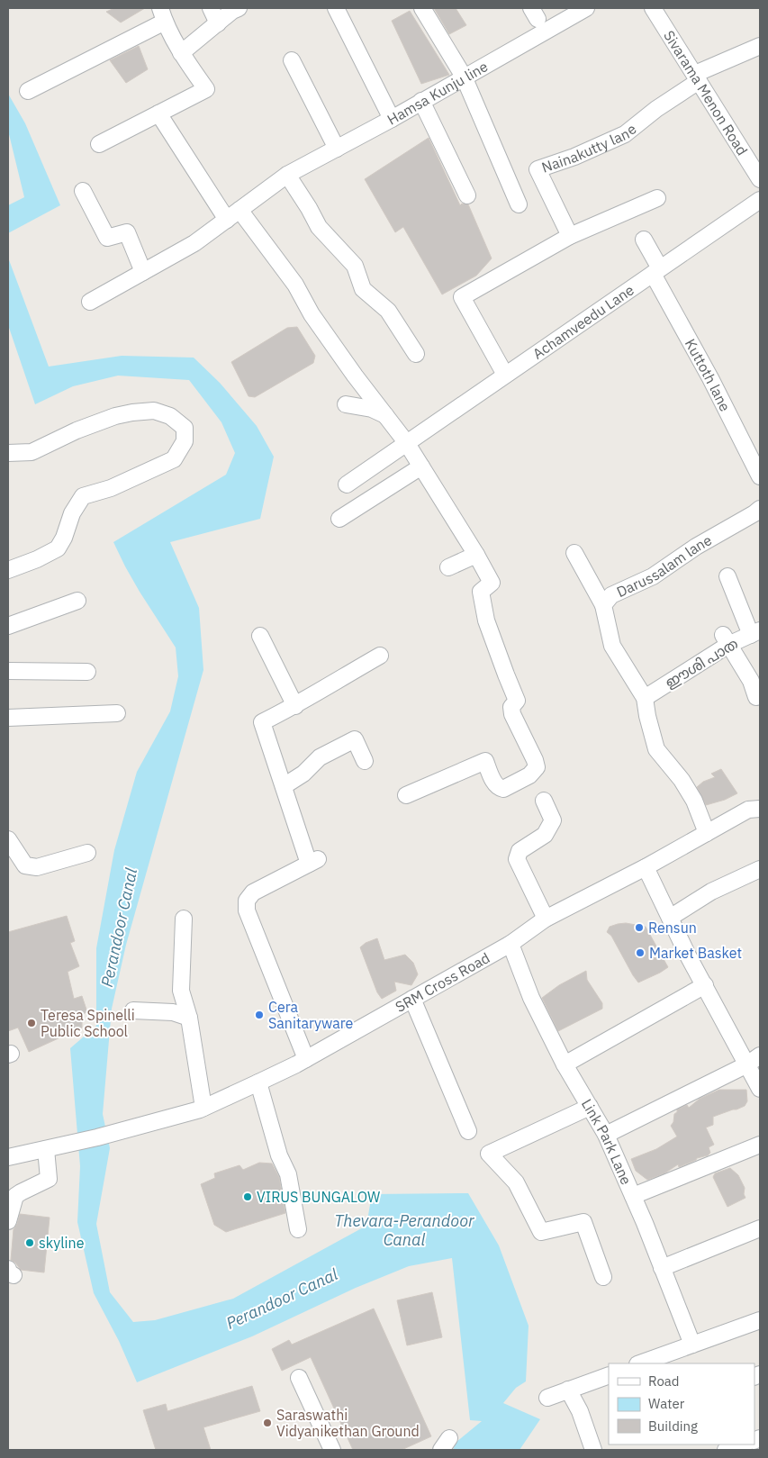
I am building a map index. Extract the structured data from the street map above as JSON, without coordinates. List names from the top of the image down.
{
  "streets": {
    "street": [
      "Hamsa Kunju line",
      "Sivarama Menon Road",
      "Nainakutty lane",
      "Achamveedu Lane",
      "Kuttoth lane",
      "Darussalam lane",
      "ഈശി പാത",
      "SRM Cross Road",
      "Link Park Lane"
    ]
  },
  "crossings": [
    ["Sivarama Menon Road", "Nainakutty lane"],
    ["Achamveedu Lane", "Kuttoth lane"],
    ["Darussalam lane", "ഈശി പാത"],
    ["Darussalam lane", "SRM Cross Road"],
    ["SRM Cross Road", "Link Park Lane"]
  ],
  "water": ["Perandoor Canal", "Thevara-Perandoor Canal"],
  "places": [
    "Rensun",
    "Market Basket",
    "Cera Sanitaryware",
    "Teresa Spinelli Public School",
    "VIRUS BUNGALOW",
    "skyline",
    "Saraswathi Vidyanikethan Ground"
  ],
  "legend": ["Road", "Water", "Building"]
}
